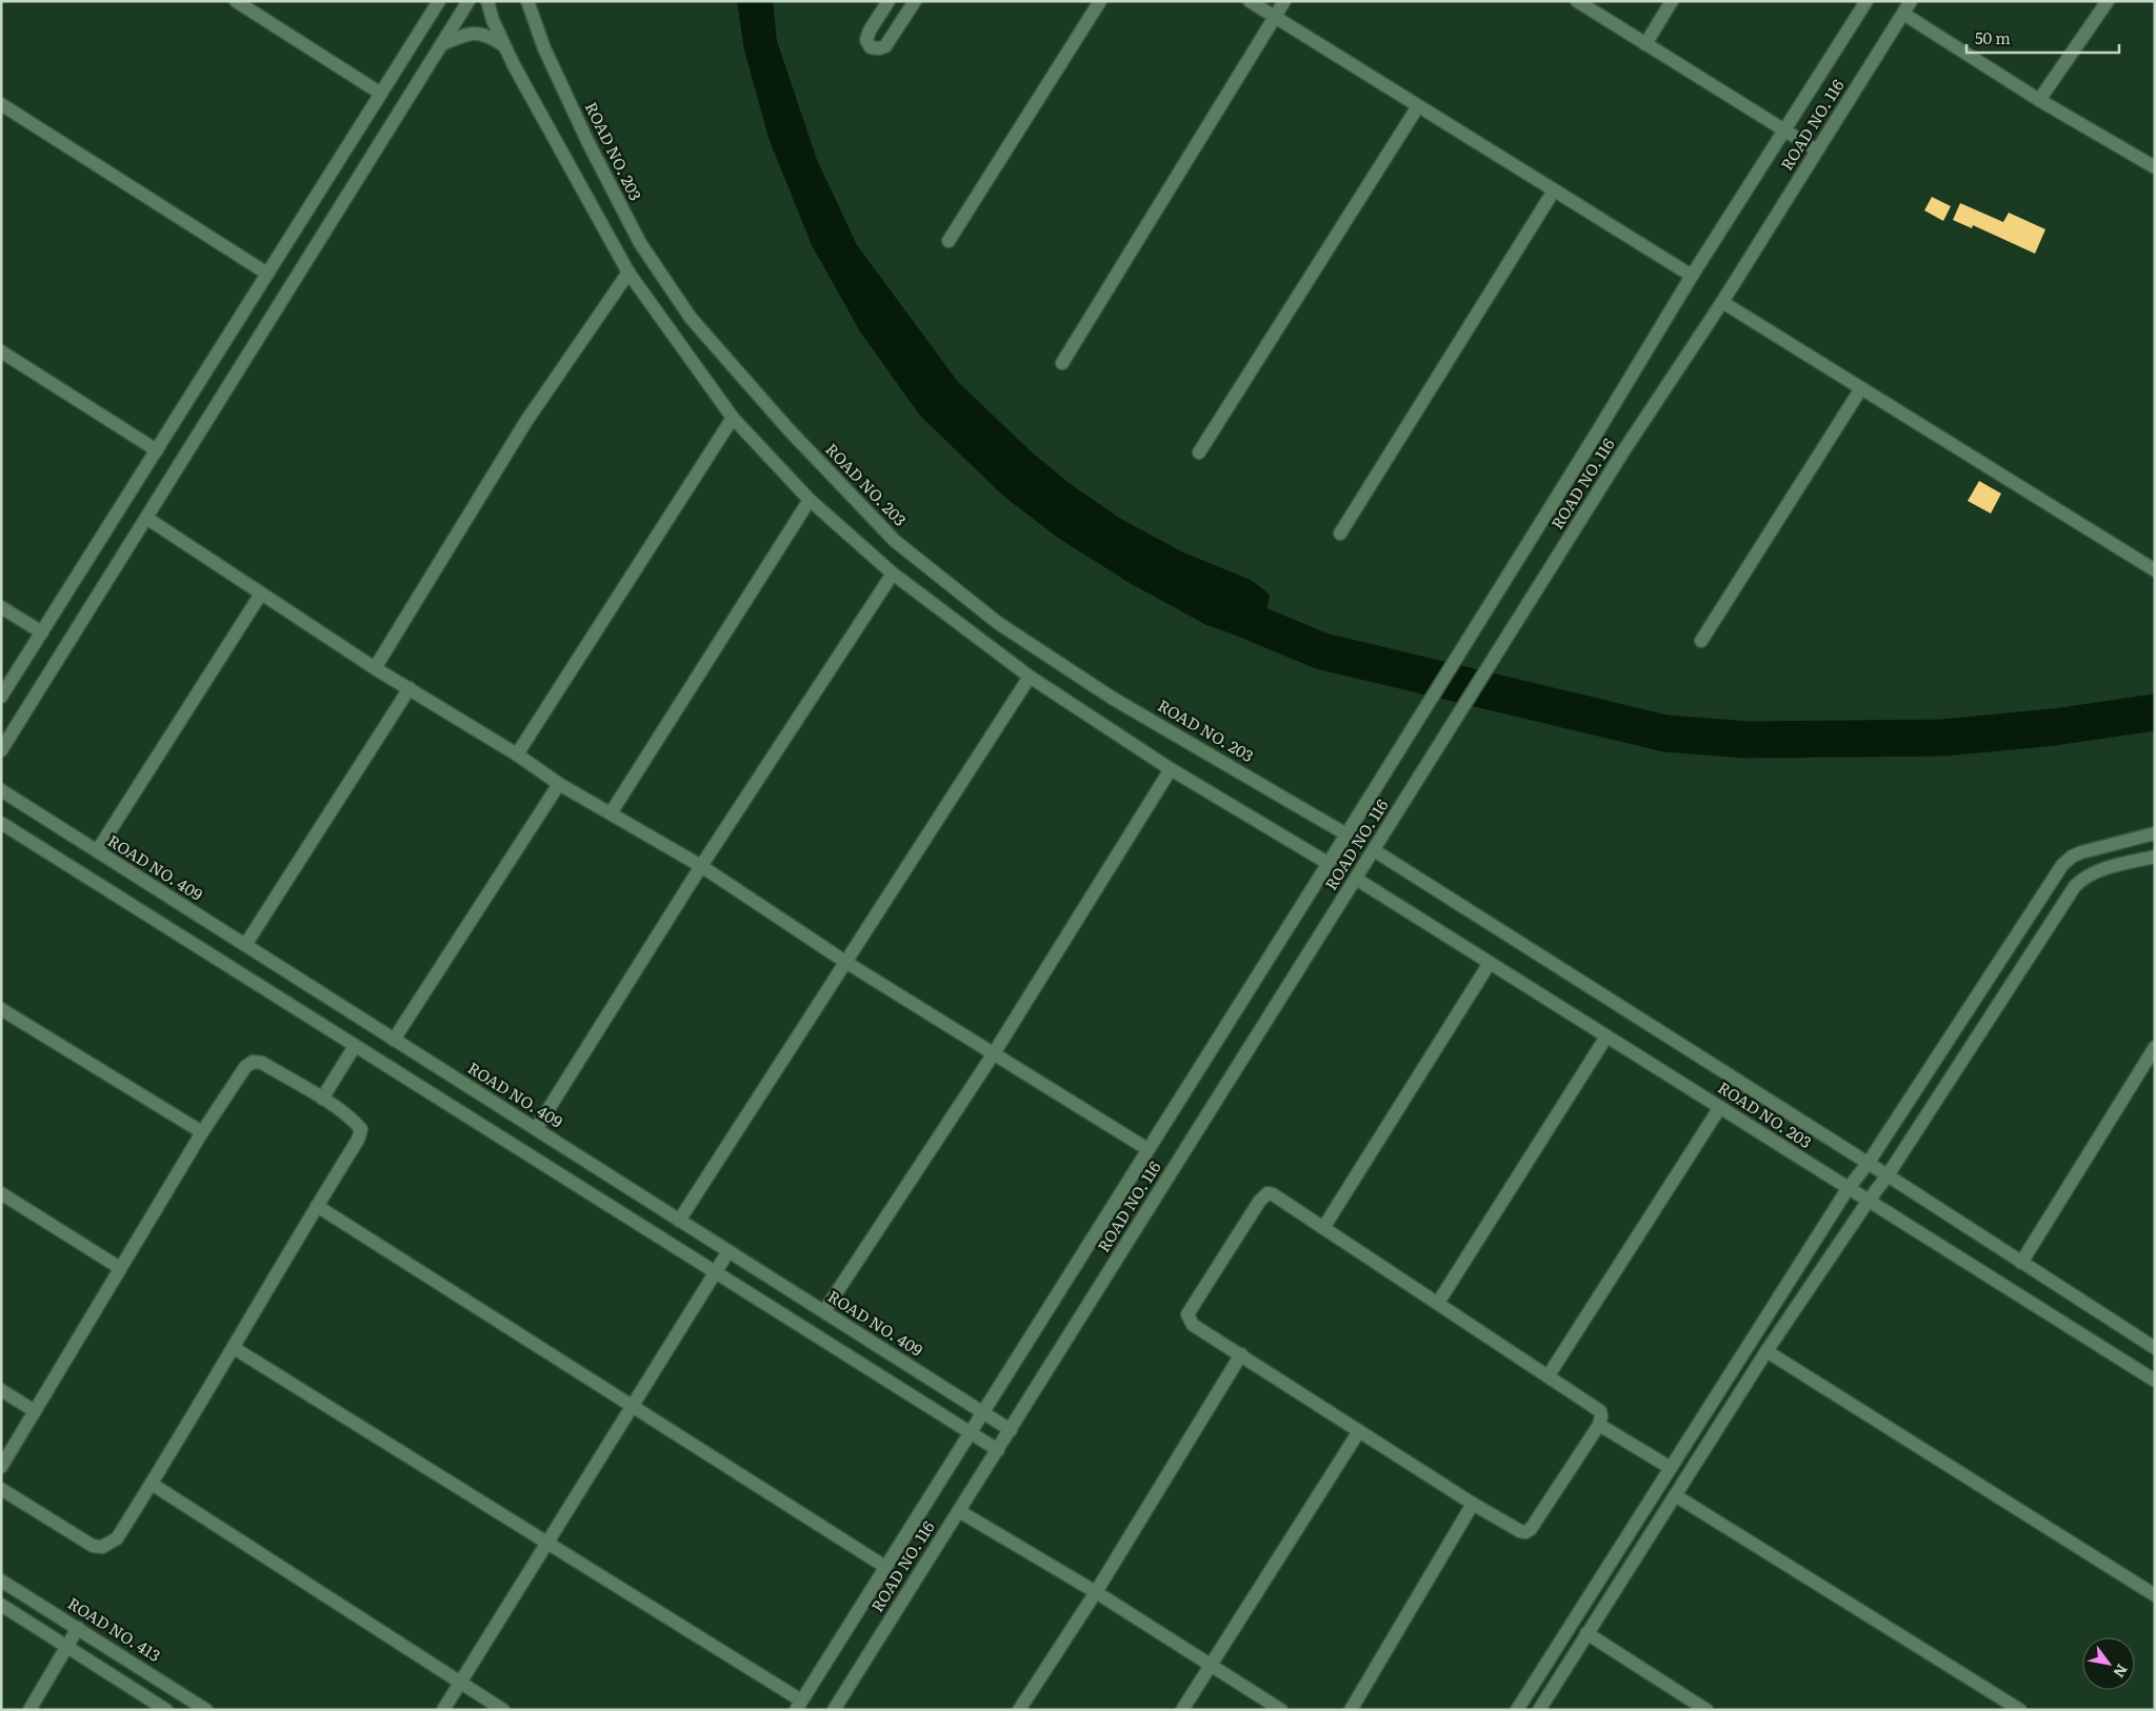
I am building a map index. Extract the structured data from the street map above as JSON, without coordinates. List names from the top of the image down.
{
  "streets": {
    "street": [
      "ROAD NO. 116",
      "ROAD NO. 203",
      "ROAD NO. 409",
      "ROAD NO. 413"
    ]
  },
  "crossings": [
    ["ROAD NO. 116", "ROAD NO. 203"],
    ["ROAD NO. 116", "ROAD NO. 409"]
  ],
  "scale_bar": "50 m",
  "north": "bottom right"
}
